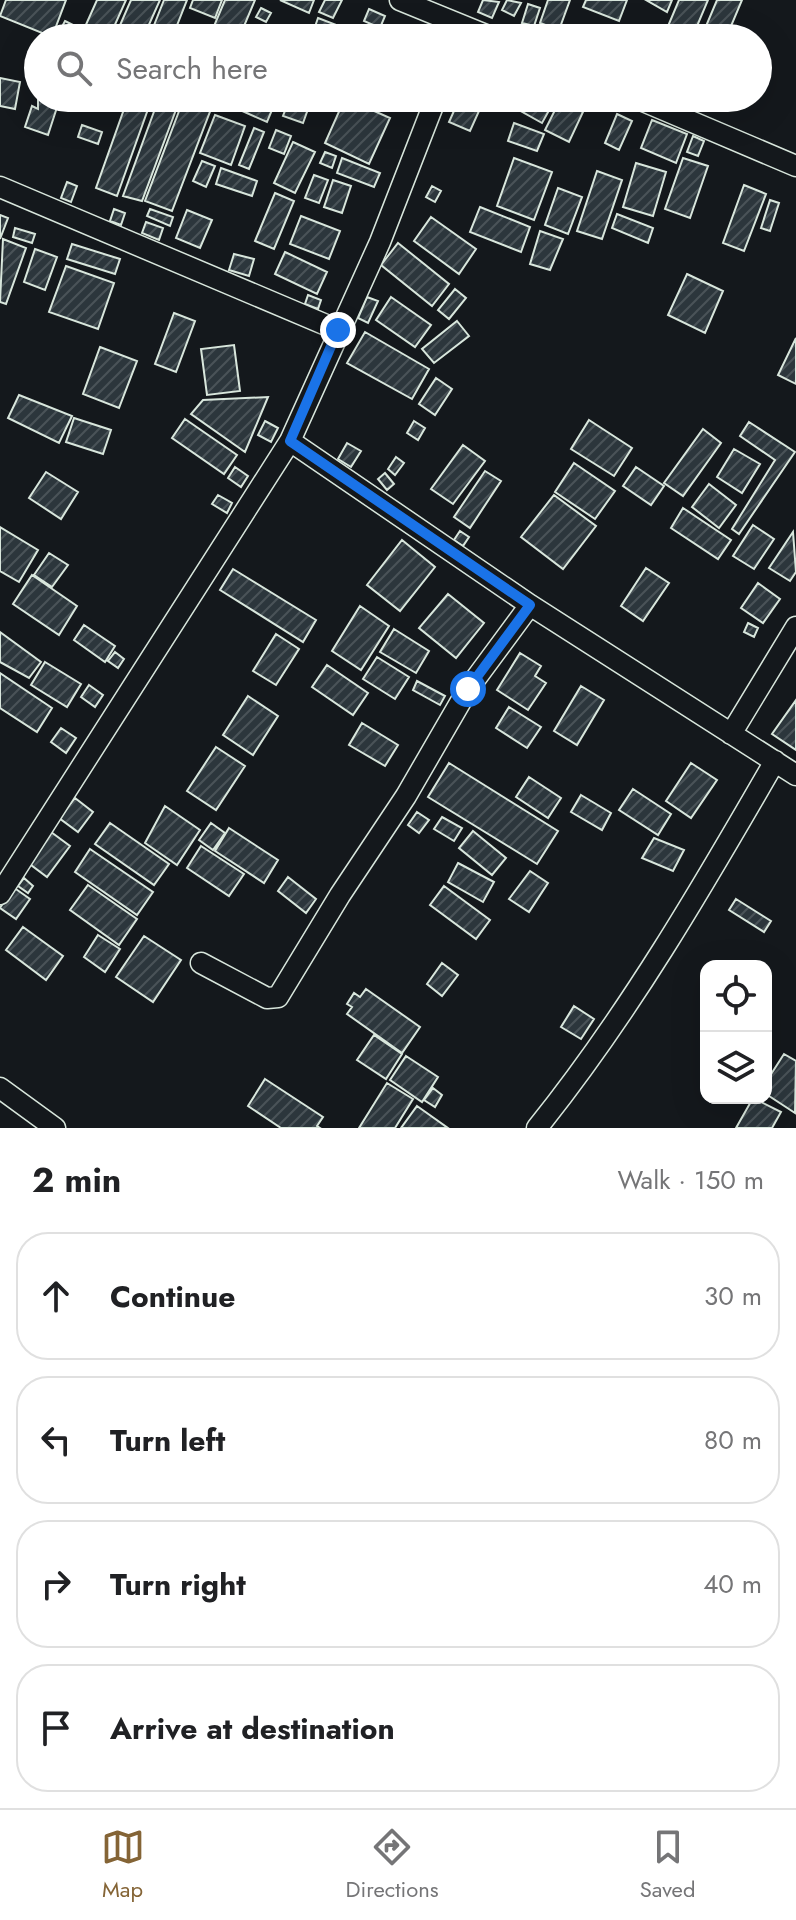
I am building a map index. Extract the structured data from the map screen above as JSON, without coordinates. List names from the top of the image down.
{
  "page": {
    "search": "Search here",
    "heading": ["2 min", "Walk · 150 m"],
    "list": [
      ["Continue", "30 m"],
      ["Turn left", "80 m"],
      ["Turn right", "40 m"],
      "Arrive at destination"
    ],
    "nav": ["Map", "Directions", "Saved"]
  }
}
